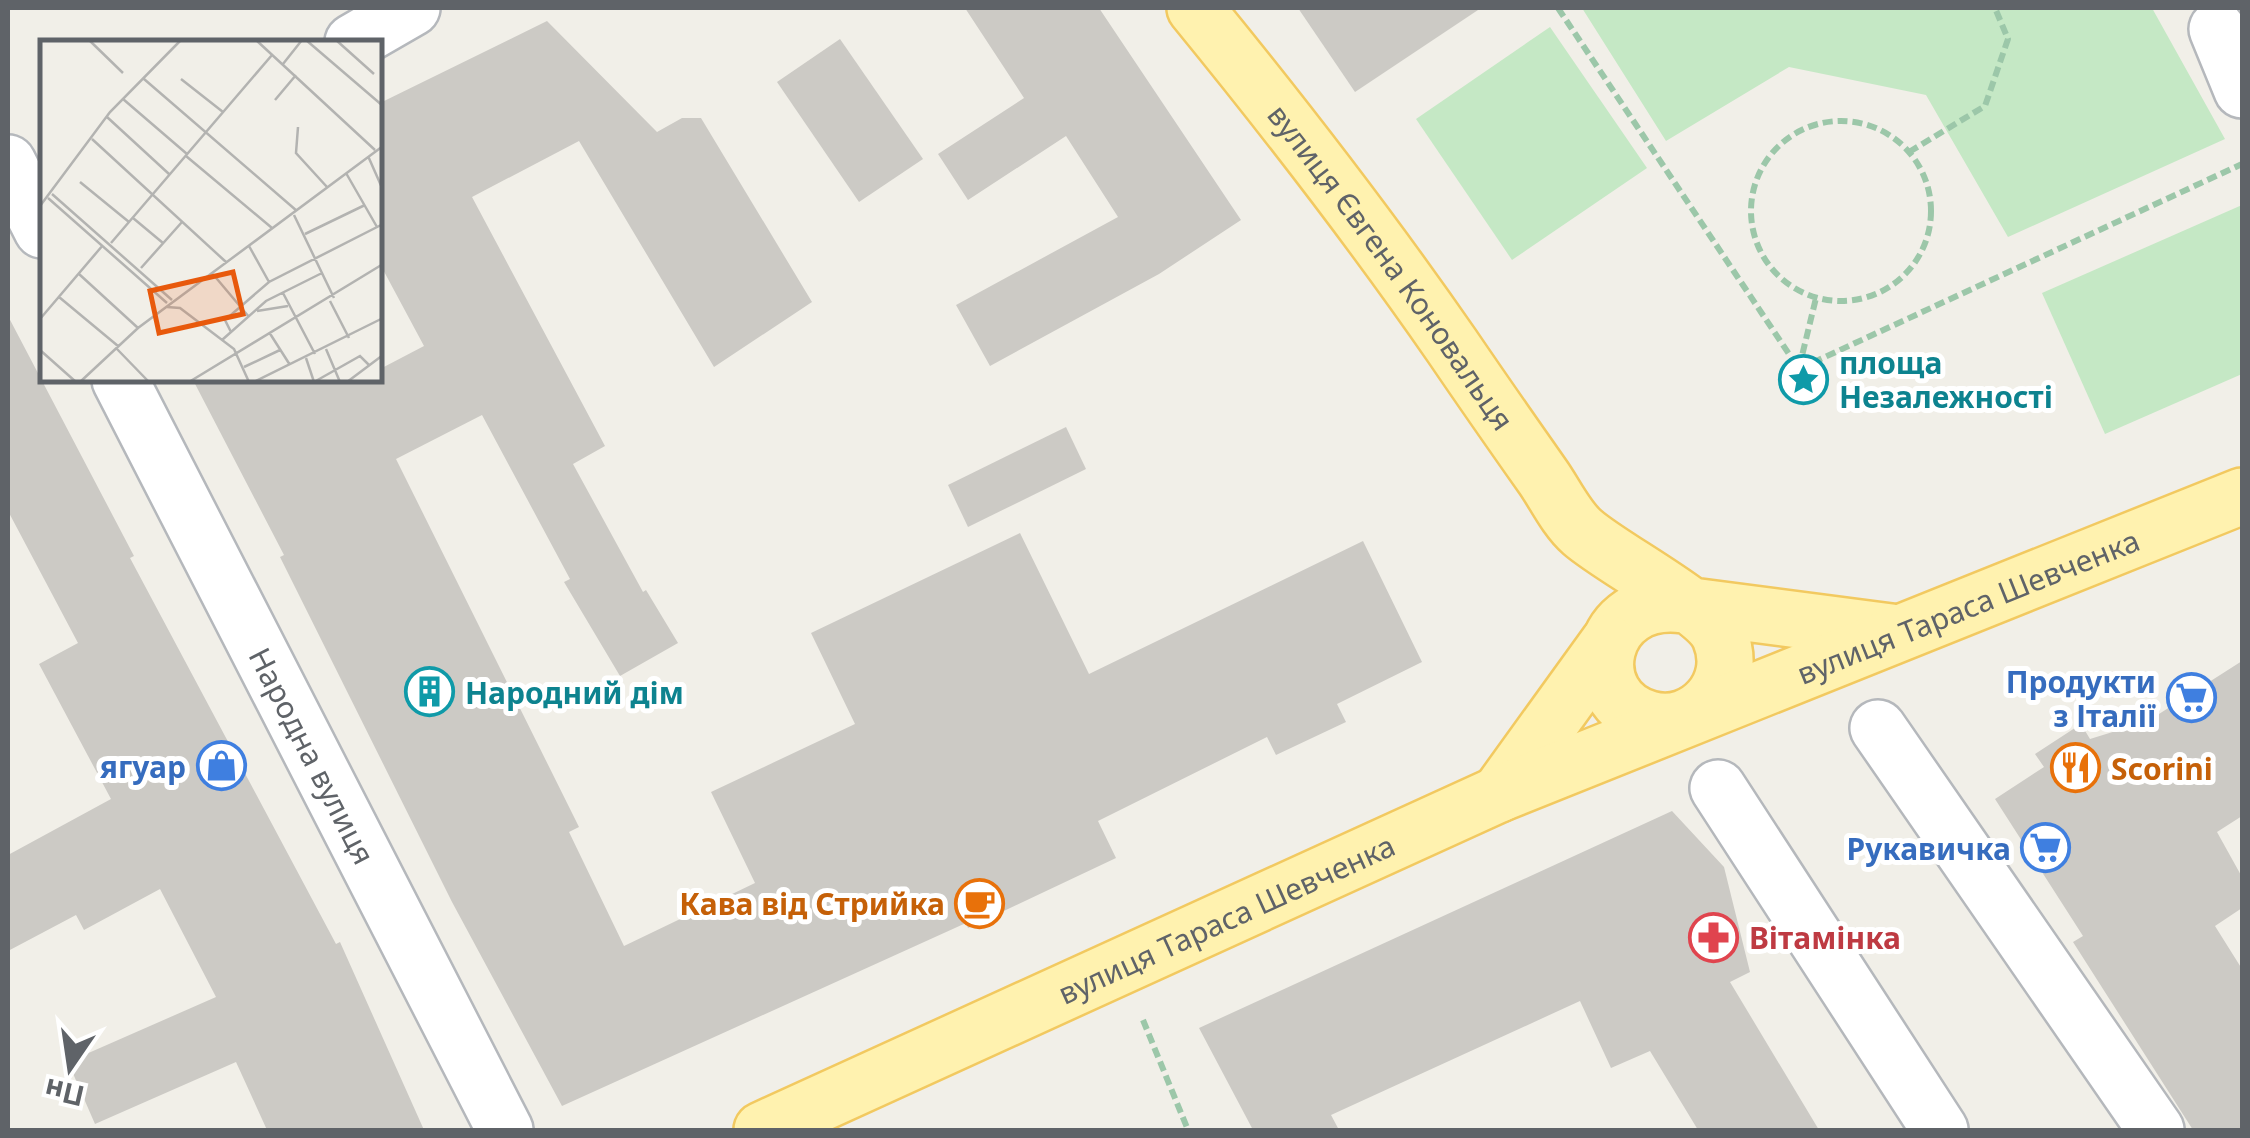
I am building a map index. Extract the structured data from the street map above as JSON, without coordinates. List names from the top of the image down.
{
  "streets": {
    "main road": ["вулиця Євгена Коновальця", "вулиця Тараса Шевченка"],
    "street": ["Народна вулиця"]
  },
  "crossings": [
    ["вулиця Євгена Коновальця", "вулиця Тараса Шевченка"]
  ],
  "places": {
    "place": ["площа Незалежності"],
    "building": ["Народний дім"],
    "supermarket": ["Продукти з Італії", "Рукавичка"],
    "shop": ["ягуар"],
    "restaurant": ["Scorini"],
    "cafe": ["Кава від Стрийка"],
    "pharmacy": ["Вітамінка"]
  },
  "north": "bottom"
}
